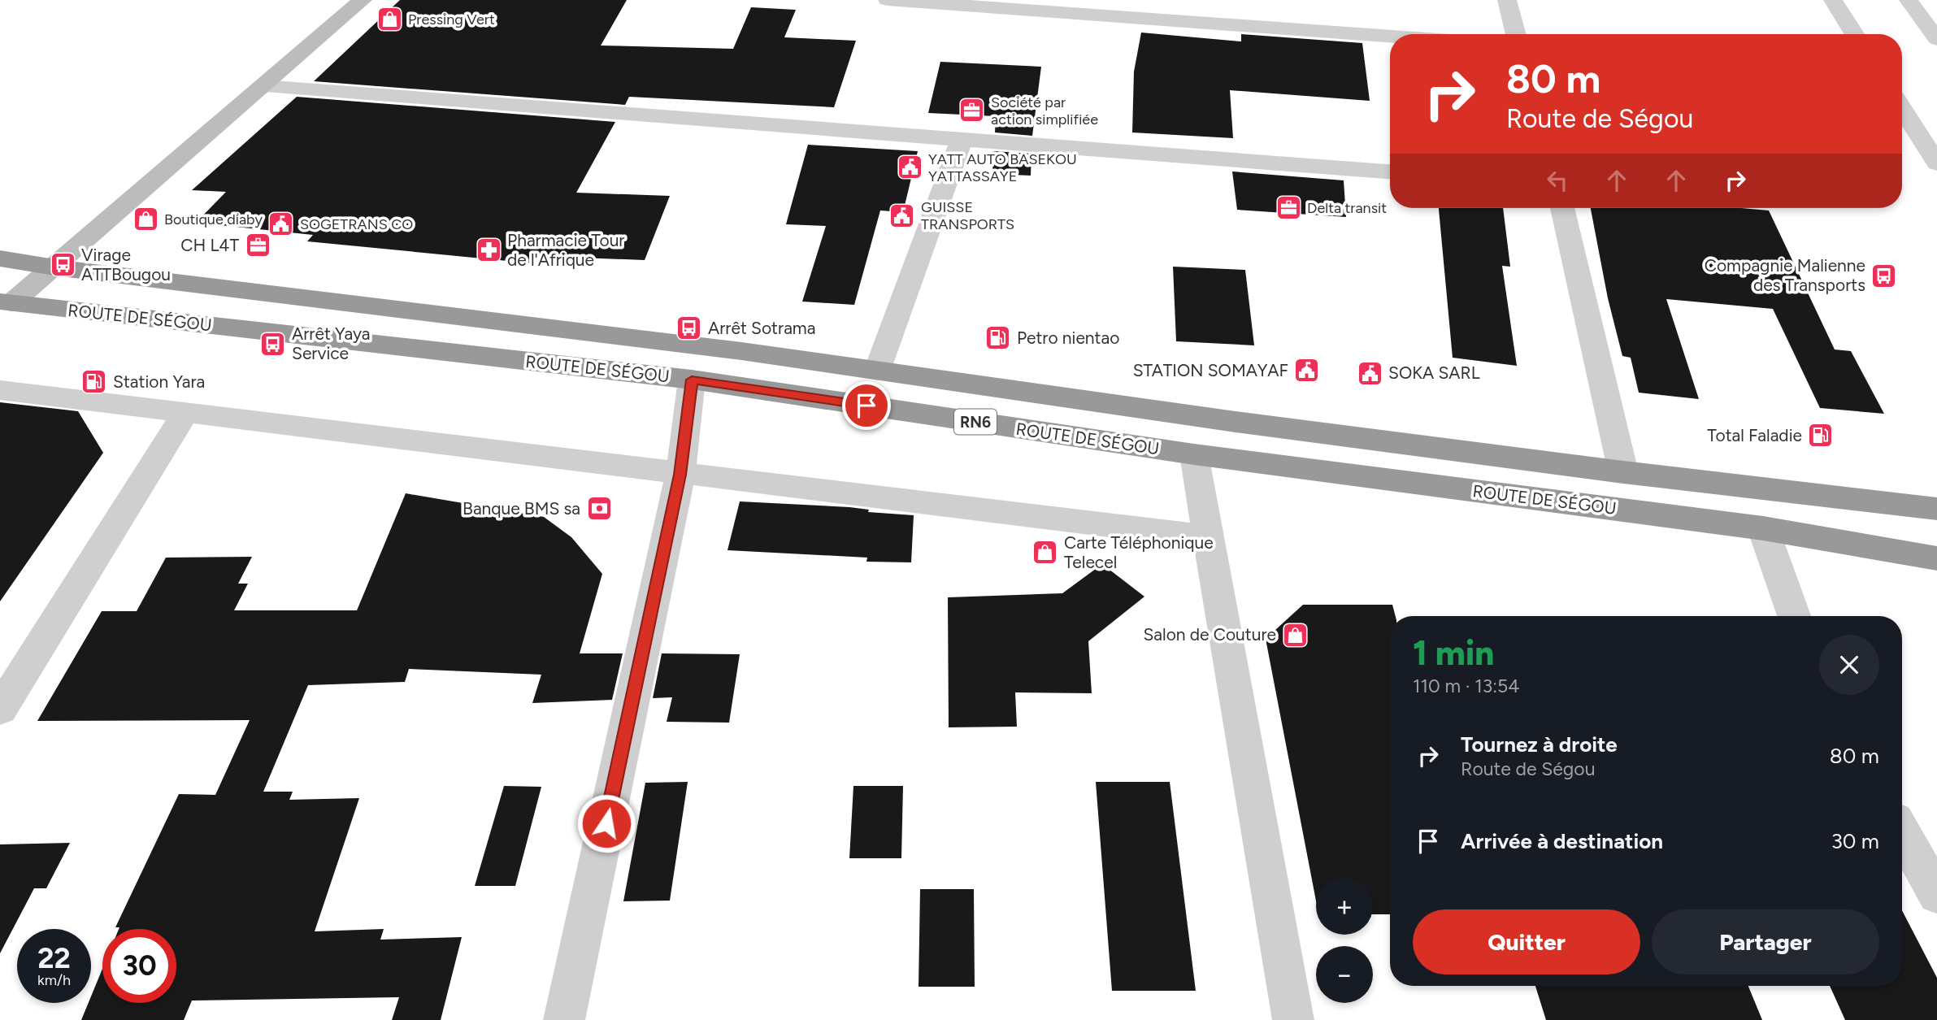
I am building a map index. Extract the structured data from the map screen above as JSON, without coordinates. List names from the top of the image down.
{
  "streets": {
    "highway": ["ROUTE DE SÉGOU", "RN6"]
  },
  "places": {
    "shop": [
      "Pressing Vert",
      "Boutique diaby",
      "Carte Téléphonique Telecel",
      "Salon de Couture"
    ],
    "office": ["Société par action simplifiée", "Delta transit", "CH L4T"],
    "public building": [
      "YATT AUTO BASEKOU YATTASSAYE",
      "GUISSE TRANSPORTS",
      "SOGETRANS CO",
      "STATION SOMAYAF",
      "SOKA SARL"
    ],
    "pharmacy": ["Pharmacie Tour de l'Afrique"],
    "bus stop": [
      "Virage ATTBougou",
      "Compagnie Malienne des Transports",
      "Arrêt Sotrama",
      "Arrêt Yaya Service"
    ],
    "fuel station": ["Petro nientao", "Station Yara", "Total Faladie"],
    "bank": ["Banque BMS sa"]
  },
  "page": {
    "turn": ["80 m", "Route de Ségou"],
    "heading": ["1 min", "110 m · 13:54"],
    "list": [
      {
        "name": "Tournez à droite",
        "note": "Route de Ségou",
        "value": "80 m"
      },
      {
        "name": "Arrivée à destination",
        "value": "30 m"
      }
    ],
    "map_buttons": ["+", "−"],
    "buttons": ["Quitter", "Partager"],
    "speed": "22 km/h",
    "limit": "30"
  }
}
